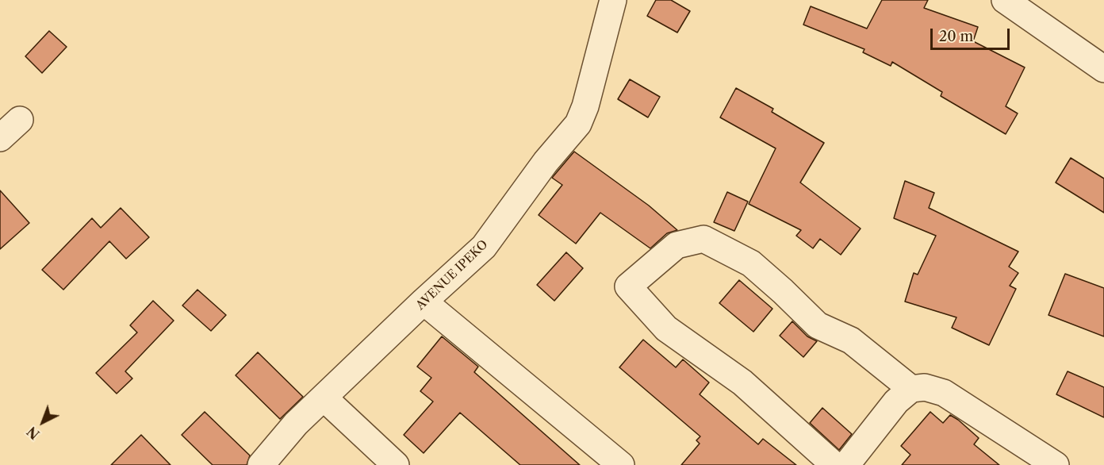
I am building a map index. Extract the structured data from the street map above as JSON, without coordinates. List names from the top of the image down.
{
  "streets": {
    "street": ["AVENUE IPEKO"]
  },
  "scale_bar": "20 m",
  "north": "bottom left"
}
